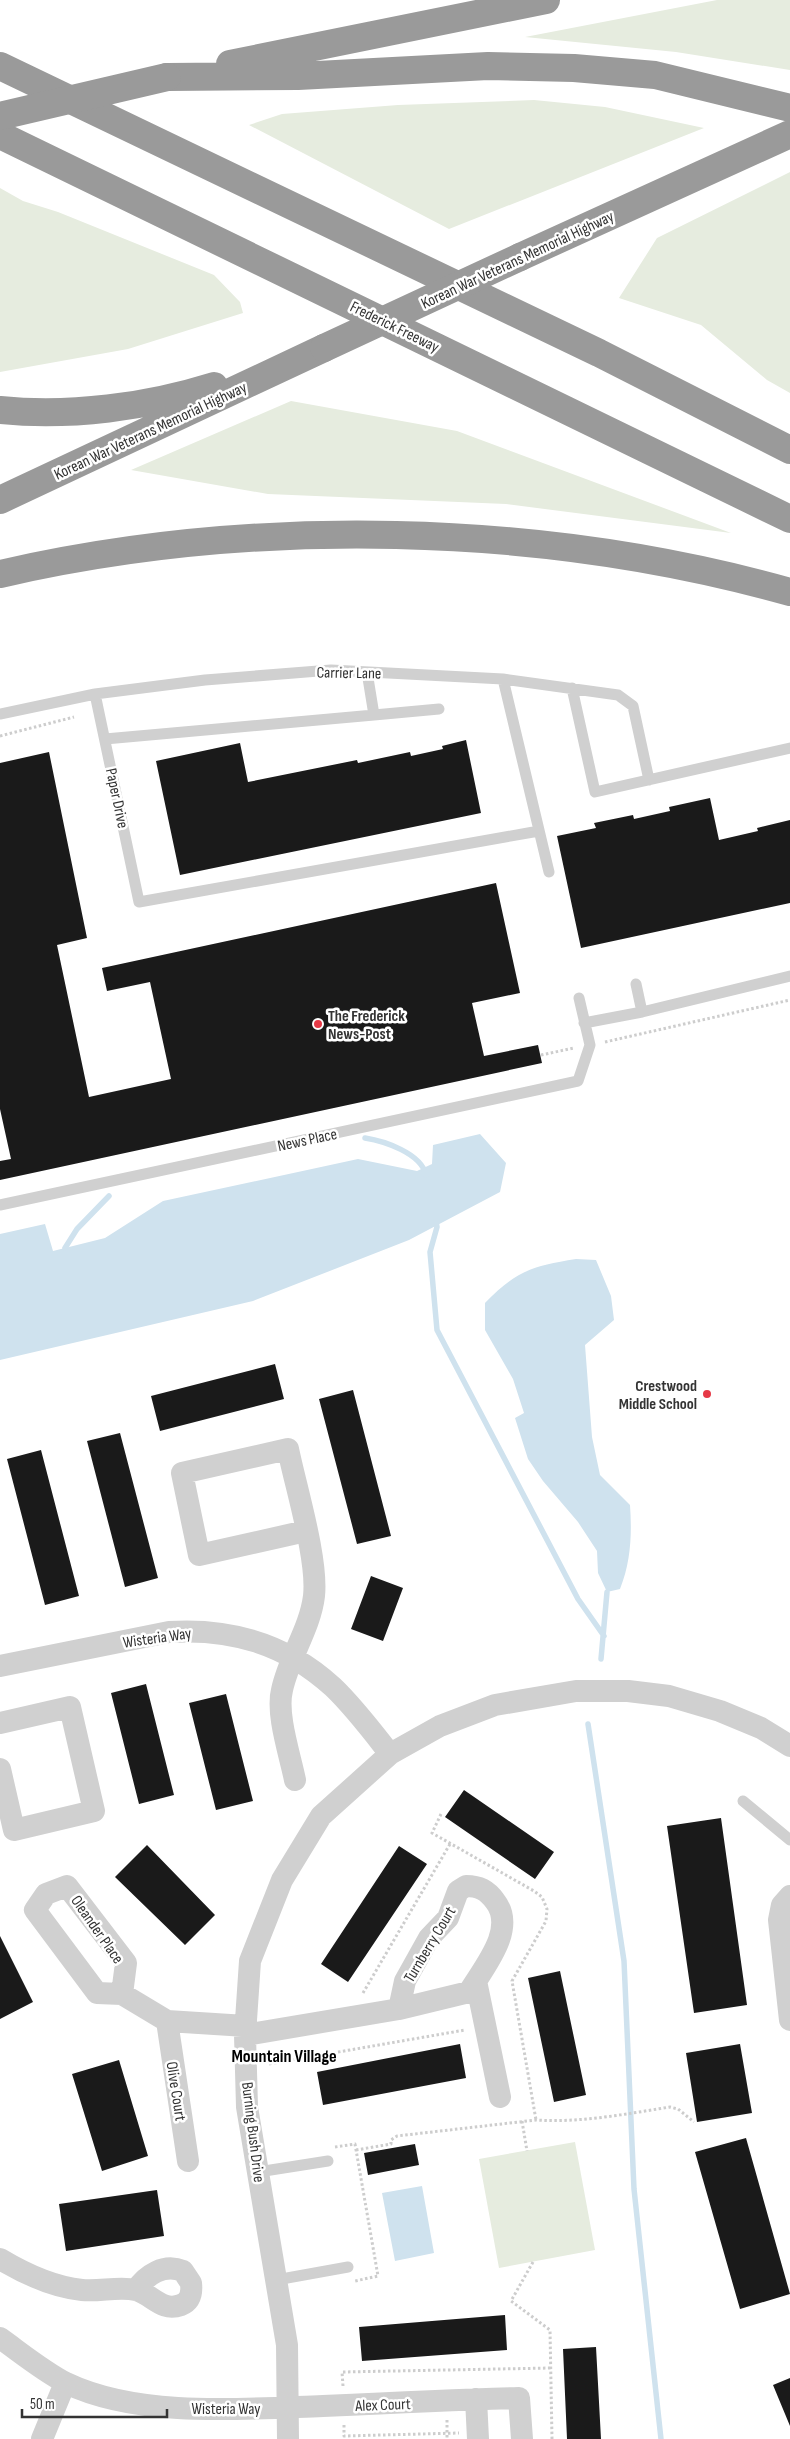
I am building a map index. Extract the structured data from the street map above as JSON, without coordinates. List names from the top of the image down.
{
  "streets": {
    "highway": ["Korean War Veterans Memorial Highway", "Frederick Freeway"],
    "street": [
      "Wisteria Way",
      "Oleander Place",
      "Turnberry Court",
      "Olive Court",
      "Burning Bush Drive",
      "Alex Court"
    ],
    "lane": ["Carrier Lane", "Paper Drive", "News Place"]
  },
  "crossings": [
    ["Carrier Lane", "Paper Drive"],
    ["Wisteria Way", "Burning Bush Drive"],
    ["Wisteria Way", "Alex Court"],
    ["Oleander Place", "Turnberry Court"],
    ["Oleander Place", "Olive Court"],
    ["Oleander Place", "Burning Bush Drive"],
    ["Turnberry Court", "Burning Bush Drive"],
    ["Burning Bush Drive", "Alex Court"]
  ],
  "districts": ["Mountain Village"],
  "places": ["The Frederick News-Post", "Crestwood Middle School"],
  "scale_bar": "50 m"
}
